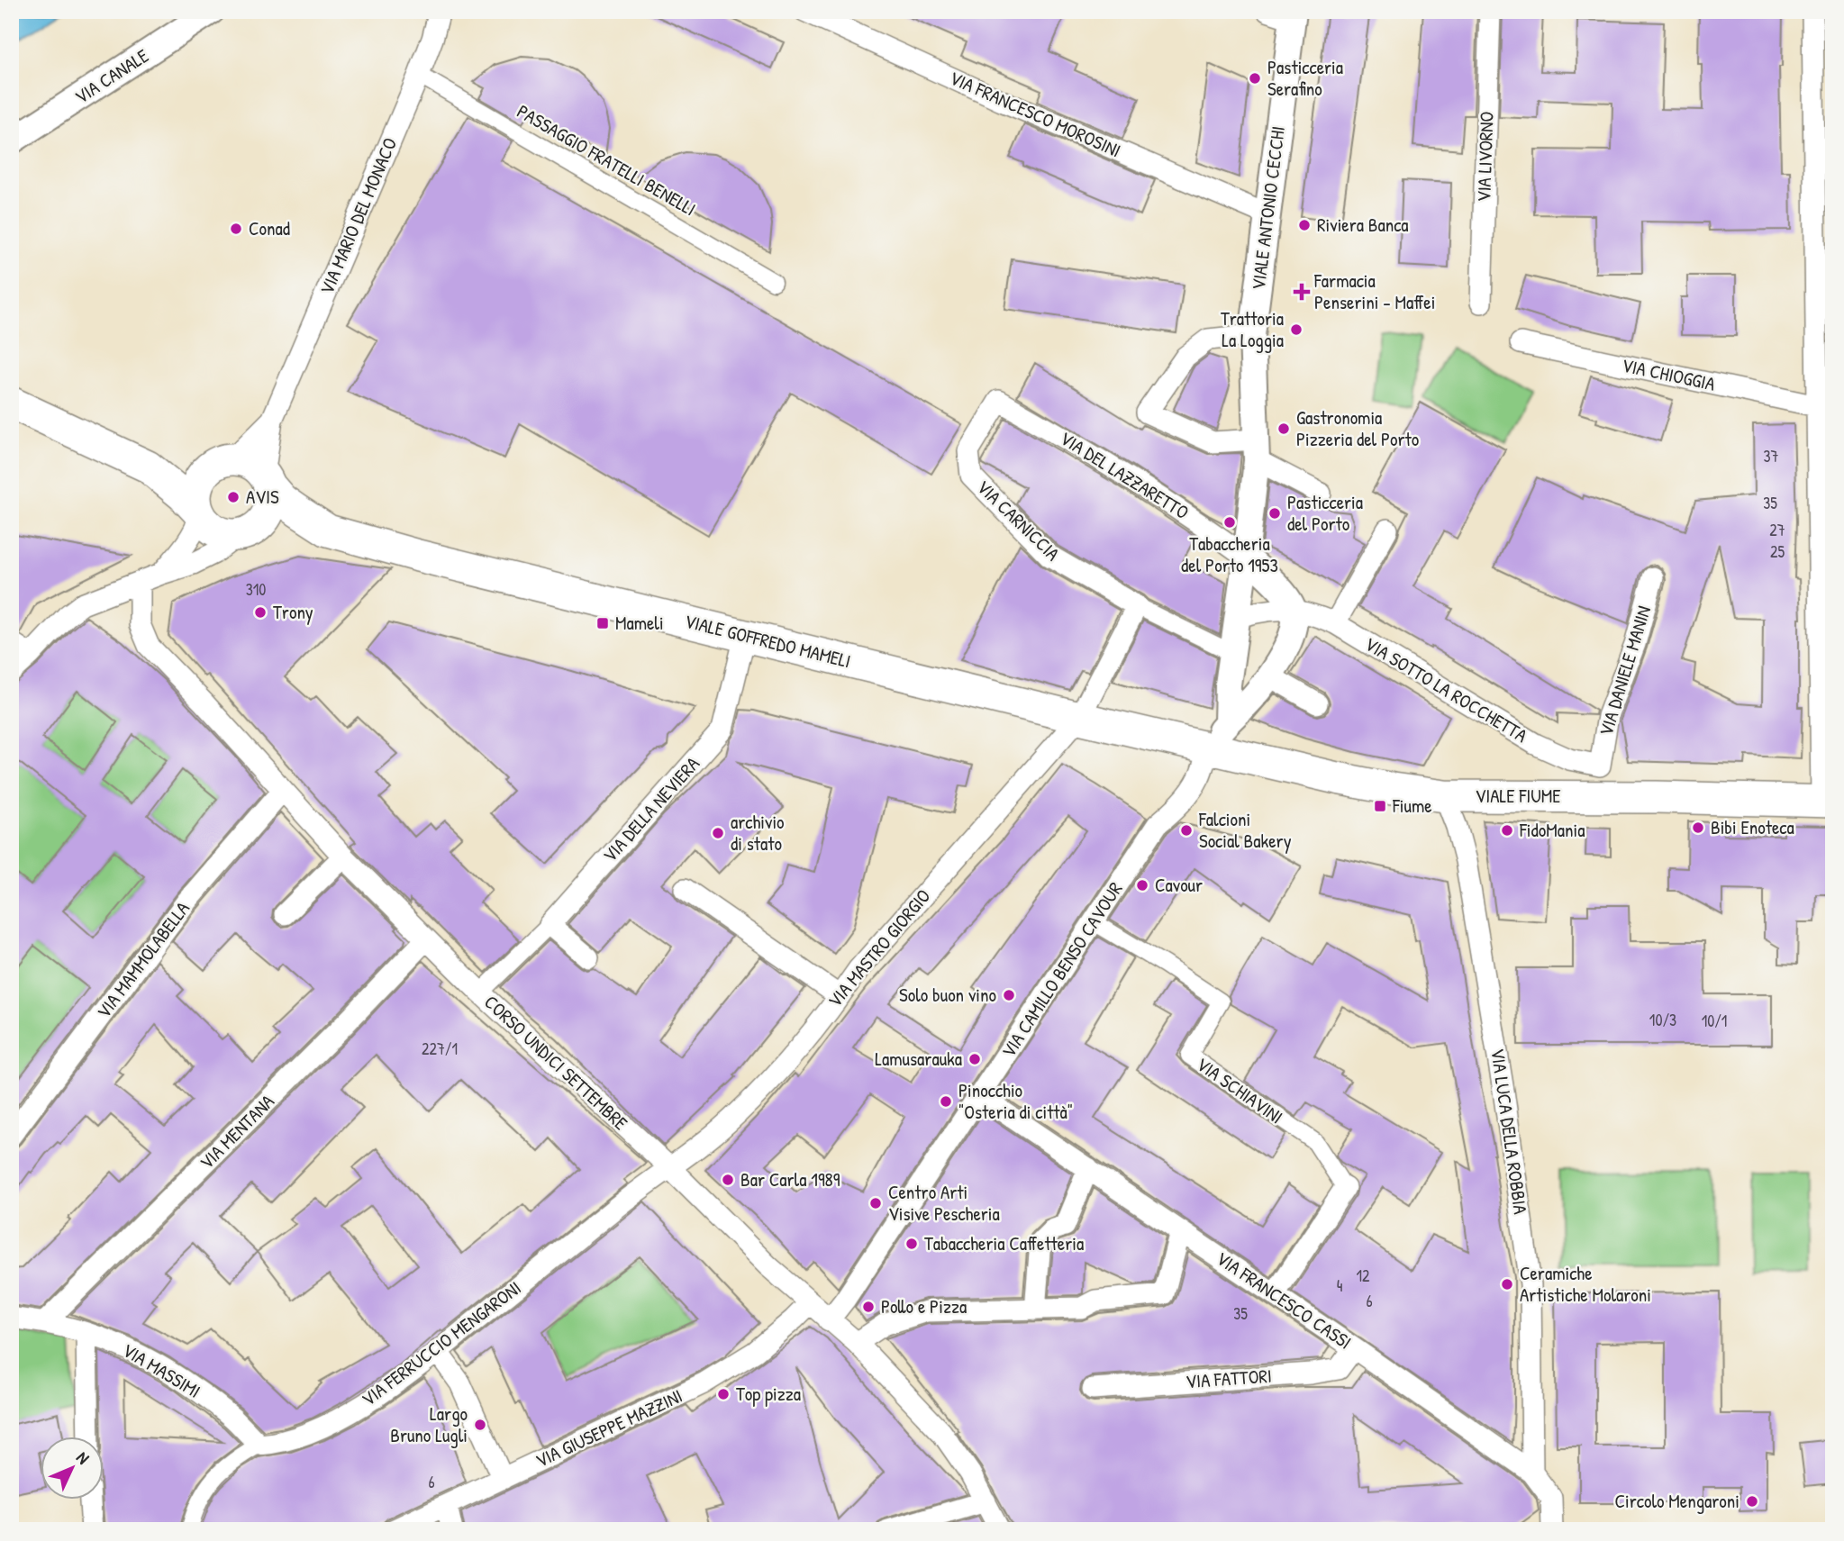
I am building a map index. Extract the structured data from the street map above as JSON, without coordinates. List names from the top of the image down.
{
  "streets": {
    "main road": ["VIALE GOFFREDO MAMELI", "VIALE FIUME"],
    "street": [
      "VIA CANALE",
      "VIA FRANCESCO MOROSINI",
      "VIA LIVORNO",
      "PASSAGGIO FRATELLI BENELLI",
      "VIALE ANTONIO CECCHI",
      "VIA MARIO DEL MONACO",
      "VIA CHIOGGIA",
      "VIA DEL LAZZARETTO",
      "VIA CARNICCIA",
      "VIA DANIELE MANIN",
      "VIA SOTTO LA ROCCHETTA",
      "VIA DELLA NEVIERA",
      "VIA MASTRO GIORGIO",
      "VIA MAMMOLABELLA",
      "VIA CAMILLO BENSO CAVOUR",
      "CORSO UNDICI SETTEMBRE",
      "VIA SCHIAVINI",
      "VIA LUCA DELLA ROBBIA",
      "VIA MENTANA",
      "VIA FRANCESCO CASSI",
      "VIA FERRUCCIO MENGARONI",
      "VIA MASSIMI",
      "VIA FATTORI",
      "VIA GIUSEPPE MAZZINI"
    ]
  },
  "crossings": [
    ["VIA FRANCESCO MOROSINI", "VIALE ANTONIO CECCHI"],
    ["PASSAGGIO FRATELLI BENELLI", "VIA MARIO DEL MONACO"],
    ["VIALE ANTONIO CECCHI", "VIA DEL LAZZARETTO"],
    ["VIALE ANTONIO CECCHI", "VIA CARNICCIA"],
    ["VIALE ANTONIO CECCHI", "VIA SOTTO LA ROCCHETTA"],
    ["VIA MARIO DEL MONACO", "VIALE GOFFREDO MAMELI"],
    ["VIA DEL LAZZARETTO", "VIA CARNICCIA"],
    ["VIALE GOFFREDO MAMELI", "VIALE FIUME"],
    ["VIALE GOFFREDO MAMELI", "VIA DELLA NEVIERA"],
    ["VIALE GOFFREDO MAMELI", "VIA MASTRO GIORGIO"],
    ["VIALE GOFFREDO MAMELI", "VIA CAMILLO BENSO CAVOUR"],
    ["VIA DANIELE MANIN", "VIA SOTTO LA ROCCHETTA"],
    ["VIALE FIUME", "VIA CAMILLO BENSO CAVOUR"],
    ["VIALE FIUME", "VIA LUCA DELLA ROBBIA"],
    ["VIA MASTRO GIORGIO", "CORSO UNDICI SETTEMBRE"],
    ["VIA MASTRO GIORGIO", "VIA FERRUCCIO MENGARONI"],
    ["VIA MAMMOLABELLA", "CORSO UNDICI SETTEMBRE"],
    ["VIA CAMILLO BENSO CAVOUR", "CORSO UNDICI SETTEMBRE"],
    ["VIA CAMILLO BENSO CAVOUR", "VIA SCHIAVINI"],
    ["VIA CAMILLO BENSO CAVOUR", "VIA FRANCESCO CASSI"],
    ["CORSO UNDICI SETTEMBRE", "VIA MENTANA"],
    ["CORSO UNDICI SETTEMBRE", "VIA FERRUCCIO MENGARONI"],
    ["CORSO UNDICI SETTEMBRE", "VIA GIUSEPPE MAZZINI"],
    ["VIA SCHIAVINI", "VIA FRANCESCO CASSI"],
    ["VIA LUCA DELLA ROBBIA", "VIA FRANCESCO CASSI"],
    ["VIA MENTANA", "VIA MASSIMI"],
    ["VIA FRANCESCO CASSI", "VIA FATTORI"],
    ["VIA FERRUCCIO MENGARONI", "VIA MASSIMI"]
  ],
  "places": {
    "other": [
      "Pasticceria Serafino",
      "Riviera Banca",
      "Conad",
      "Trattoria La Loggia",
      "Gastronomia Pizzeria del Porto",
      "AVIS",
      "Pasticceria del Porto",
      "Tabaccheria del Porto 1953",
      "Trony",
      "Bibi Enoteca",
      "Falcioni Social Bakery",
      "FidoMania",
      "archivio di stato",
      "Cavour",
      "Solo buon vino",
      "Lamusarauka",
      "Pinocchio \"Osteria di città\"",
      "Bar Carla 1989",
      "Centro Arti Visive Pescheria",
      "Tabaccheria Caffetteria",
      "Ceramiche Artistiche Molaroni",
      "Pollo e Pizza",
      "Top pizza",
      "Largo Bruno Lugli",
      "Circolo Mengaroni"
    ],
    "health": ["Farmacia Penserini - Maffei"],
    "transit": ["Mameli", "Fiume"]
  },
  "house_numbers": [
    "37",
    "35",
    "27",
    "25",
    "310",
    "10/3",
    "10/1",
    "227/1",
    "12",
    "4",
    "6",
    "35",
    "6"
  ],
  "north": "top right"
}
